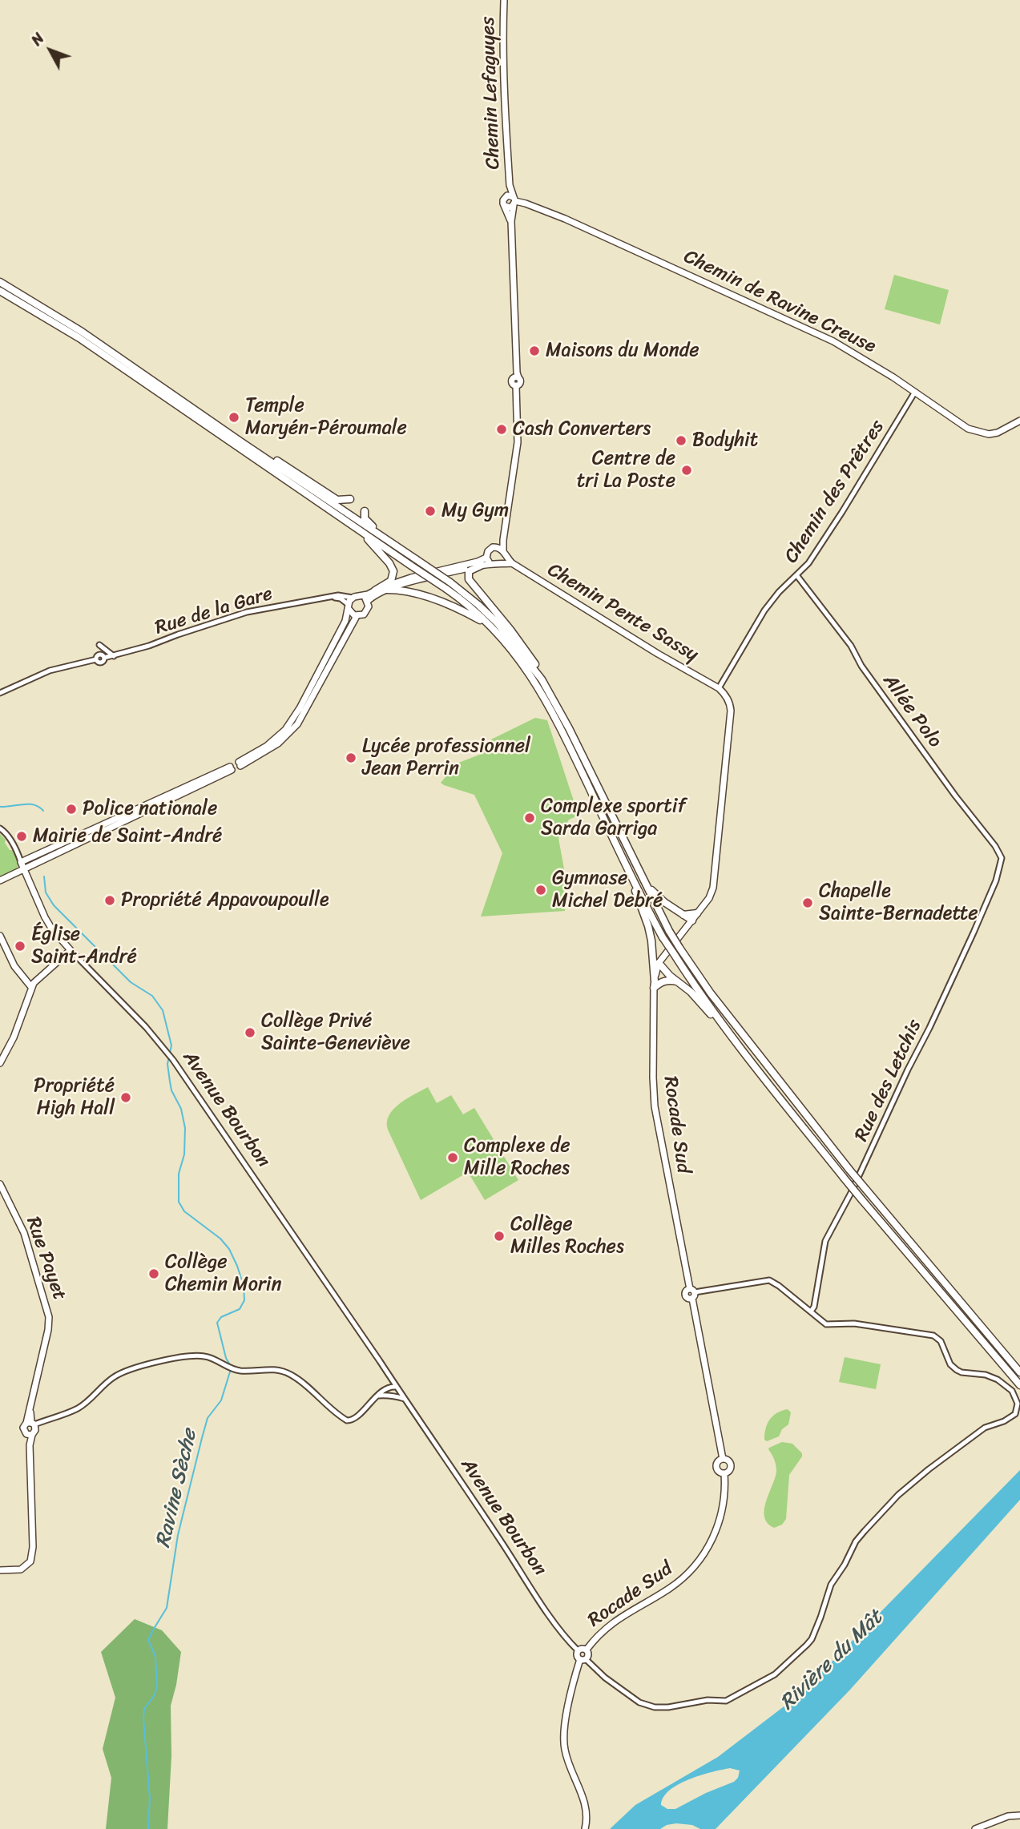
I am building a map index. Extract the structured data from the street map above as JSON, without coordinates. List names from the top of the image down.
{
  "streets": {
    "main road": [
      "Chemin Lefaguyes",
      "Chemin de Ravine Creuse",
      "Chemin Pente Sassy",
      "Avenue Bourbon",
      "Rocade Sud",
      "Rue Payet"
    ],
    "street": [
      "Chemin des Prêtres",
      "Rue de la Gare",
      "Allée Polo",
      "Rue des Letchis"
    ]
  },
  "crossings": [
    ["Chemin Lefaguyes", "Chemin de Ravine Creuse"],
    ["Chemin Lefaguyes", "Chemin Pente Sassy"],
    ["Chemin de Ravine Creuse", "Chemin des Prêtres"],
    ["Chemin des Prêtres", "Chemin Pente Sassy"],
    ["Chemin des Prêtres", "Allée Polo"],
    ["Allée Polo", "Rue des Letchis"],
    ["Avenue Bourbon", "Rocade Sud"]
  ],
  "water": ["Ravine Sèche", "Rivière du Mât"],
  "places": [
    "Maisons du Monde",
    "Temple Maryén-Péroumale",
    "Cash Converters",
    "Bodyhit",
    "Centre de tri La Poste",
    "My Gym",
    "Lycée professionnel Jean Perrin",
    "Police nationale",
    "Complexe sportif Sarda Garriga",
    "Mairie de Saint-André",
    "Gymnase Michel Debré",
    "Propriété Appavoupoulle",
    "Chapelle Sainte-Bernadette",
    "Église Saint-André",
    "Collège Privé Sainte-Geneviève",
    "Propriété High Hall",
    "Complexe de Mille Roches",
    "Collège Milles Roches",
    "Collège Chemin Morin"
  ],
  "north": "top left"
}
